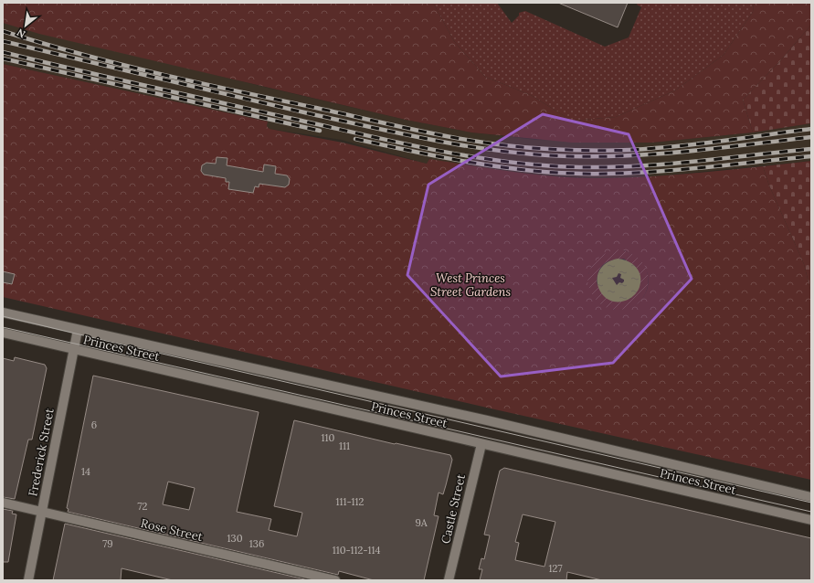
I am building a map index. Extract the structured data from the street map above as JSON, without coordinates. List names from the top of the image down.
{
  "streets": {
    "street": [
      "Princes Street",
      "Frederick Street",
      "Castle Street",
      "Rose Street"
    ]
  },
  "crossings": [
    ["Princes Street", "Frederick Street"],
    ["Princes Street", "Castle Street"],
    ["Frederick Street", "Rose Street"]
  ],
  "parks": ["West Princes Street Gardens"],
  "house_numbers": [
    "6",
    "110",
    "111",
    "14",
    "111-112",
    "72",
    "9A",
    "130",
    "79",
    "136",
    "110-112-114",
    "127"
  ],
  "north": "bottom left"
}
